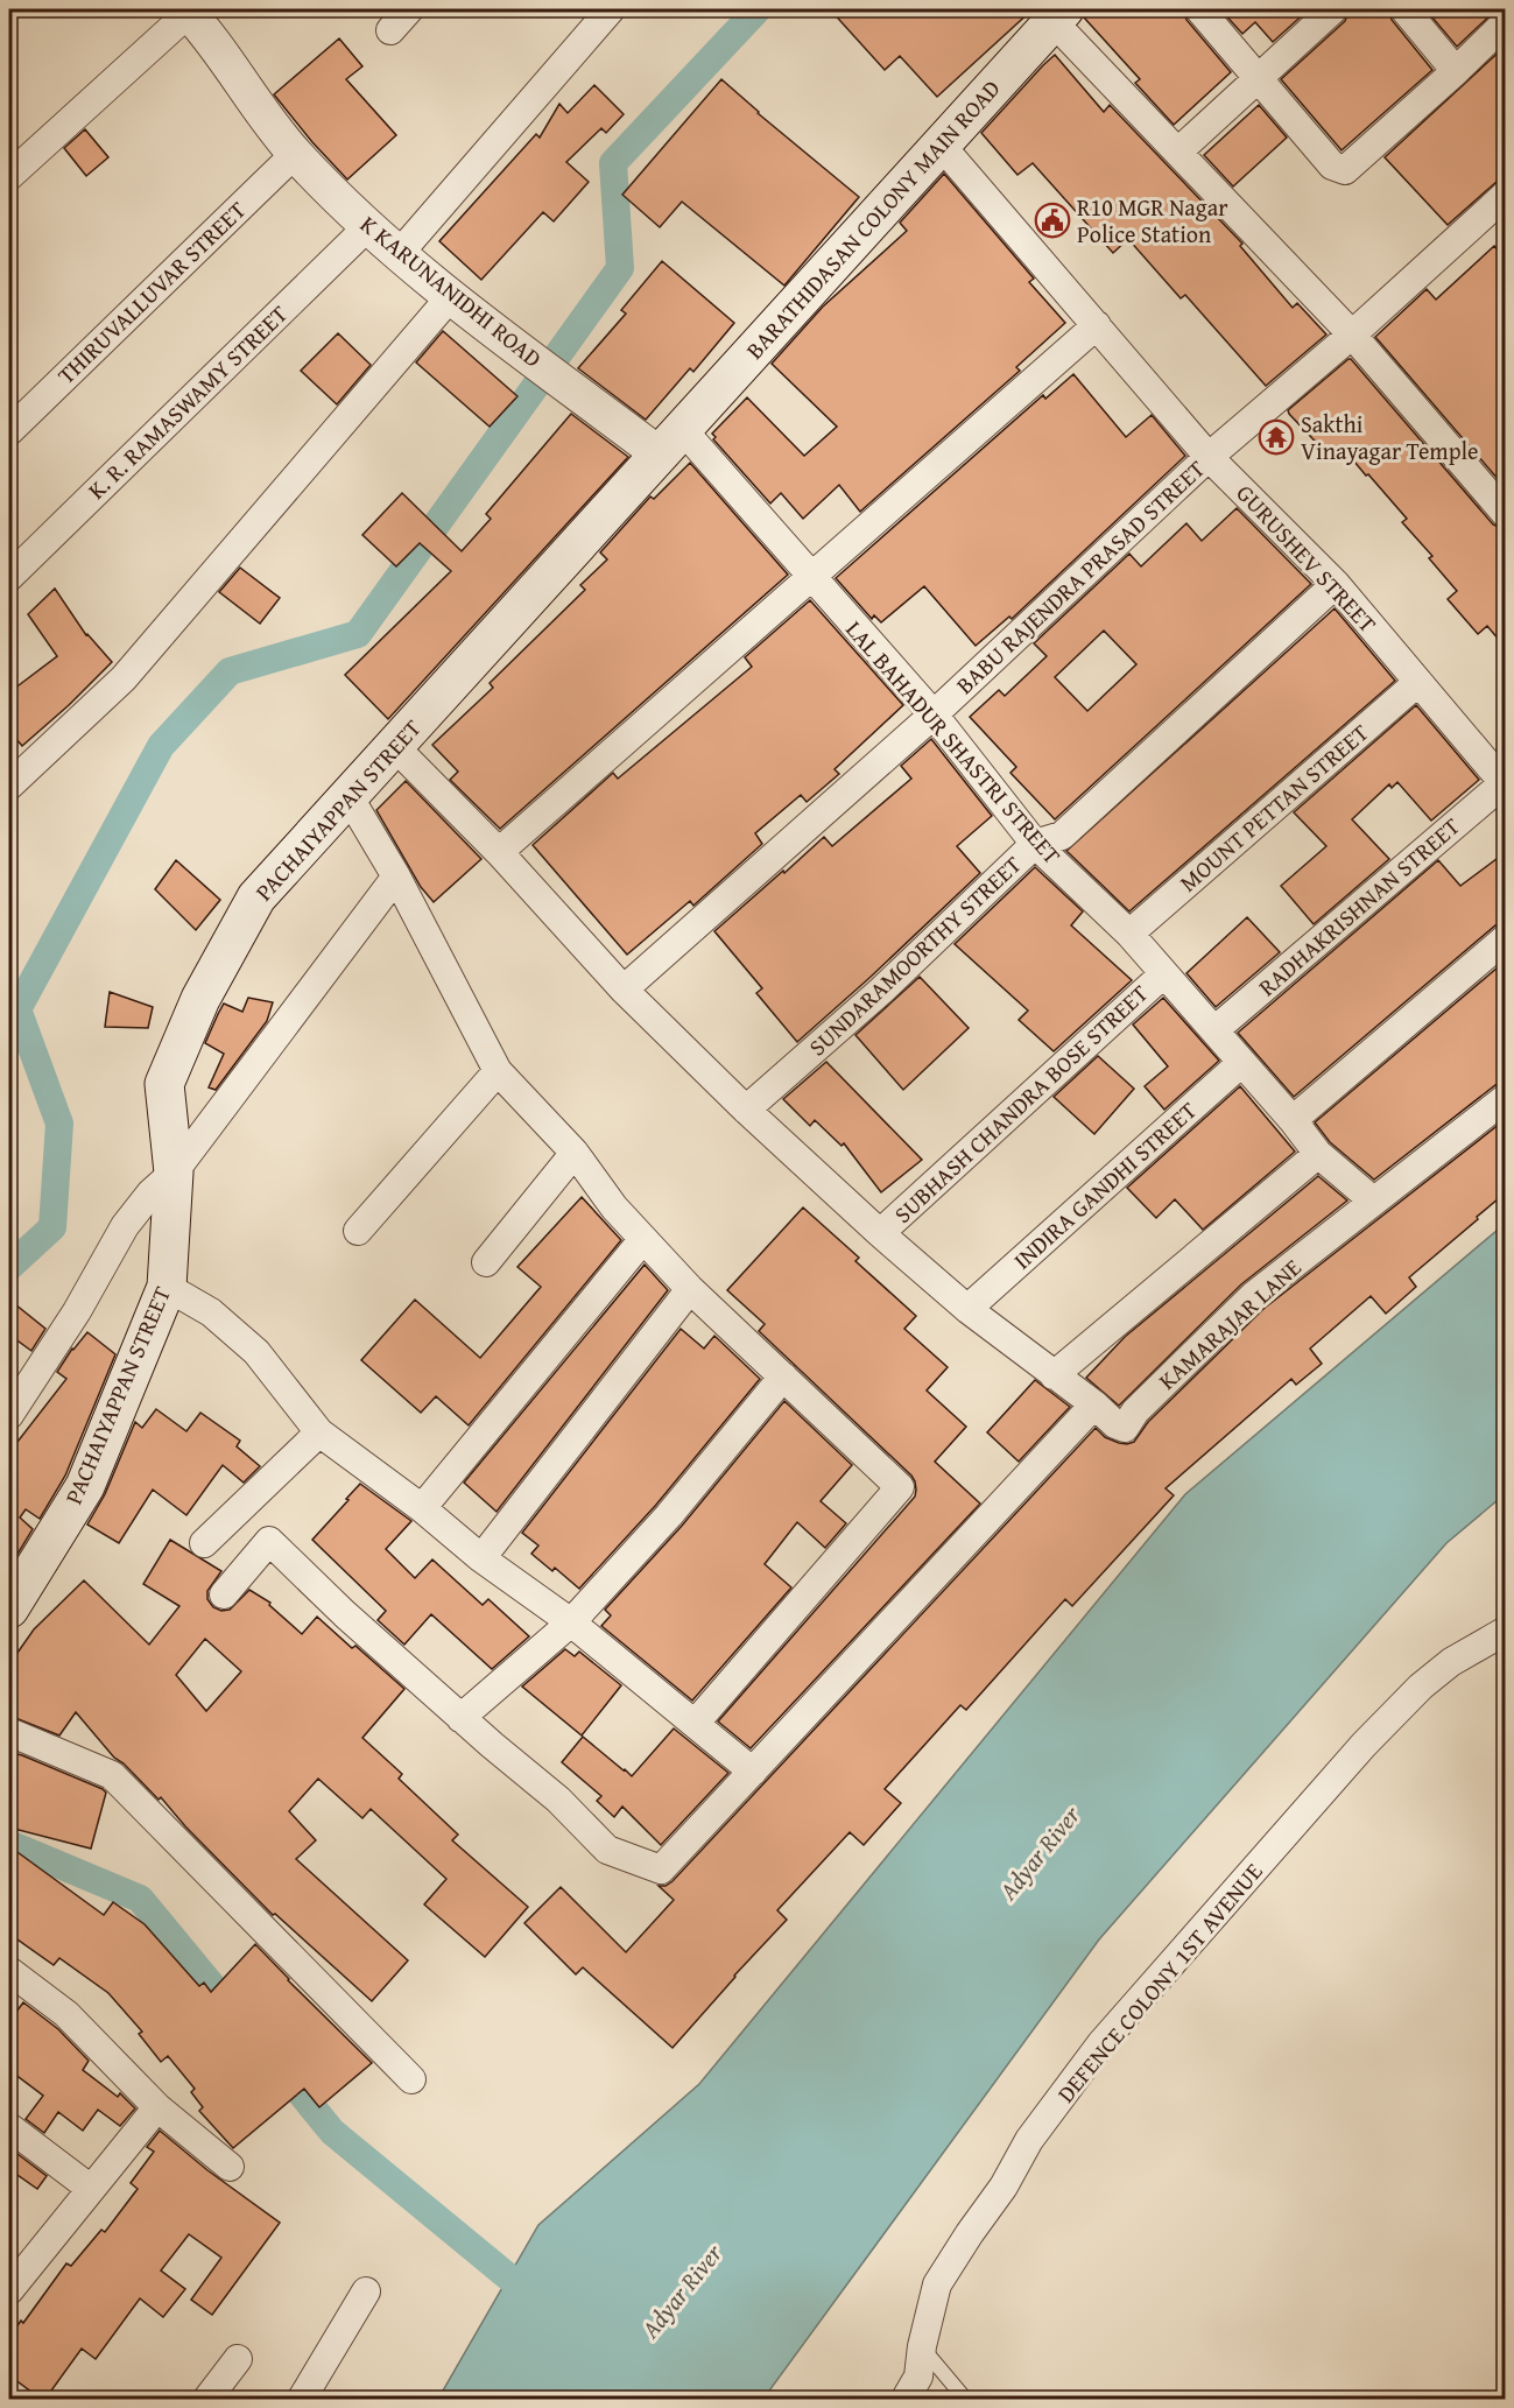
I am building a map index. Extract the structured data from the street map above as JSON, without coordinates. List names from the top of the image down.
{
  "streets": {
    "main road": ["BARATHIDASAN COLONY MAIN ROAD", "PACHAIYAPPAN STREET"],
    "street": [
      "K KARUNANIDHI ROAD",
      "THIRUVALLUVAR STREET",
      "K. R. RAMASWAMY STREET",
      "GURUSHEV STREET",
      "BABU RAJENDRA PRASAD STREET",
      "LAL BAHADUR SHASTRI STREET",
      "MOUNT PETTAN STREET",
      "RADHAKRISHNAN STREET",
      "SUNDARAMOORTHY STREET",
      "SUBHASH CHANDRA BOSE STREET",
      "INDIRA GANDHI STREET",
      "KAMARAJAR LANE",
      "DEFENCE COLONY 1ST AVENUE"
    ]
  },
  "crossings": [
    ["BARATHIDASAN COLONY MAIN ROAD", "K KARUNANIDHI ROAD"],
    ["BARATHIDASAN COLONY MAIN ROAD", "GURUSHEV STREET"],
    ["BARATHIDASAN COLONY MAIN ROAD", "LAL BAHADUR SHASTRI STREET"],
    ["BARATHIDASAN COLONY MAIN ROAD", "PACHAIYAPPAN STREET"],
    ["K KARUNANIDHI ROAD", "THIRUVALLUVAR STREET"],
    ["K KARUNANIDHI ROAD", "K. R. RAMASWAMY STREET"],
    ["K KARUNANIDHI ROAD", "LAL BAHADUR SHASTRI STREET"],
    ["K KARUNANIDHI ROAD", "PACHAIYAPPAN STREET"],
    ["GURUSHEV STREET", "BABU RAJENDRA PRASAD STREET"],
    ["GURUSHEV STREET", "MOUNT PETTAN STREET"],
    ["GURUSHEV STREET", "RADHAKRISHNAN STREET"],
    ["GURUSHEV STREET", "SUNDARAMOORTHY STREET"],
    ["BABU RAJENDRA PRASAD STREET", "LAL BAHADUR SHASTRI STREET"],
    ["LAL BAHADUR SHASTRI STREET", "MOUNT PETTAN STREET"],
    ["LAL BAHADUR SHASTRI STREET", "PACHAIYAPPAN STREET"],
    ["LAL BAHADUR SHASTRI STREET", "RADHAKRISHNAN STREET"],
    ["LAL BAHADUR SHASTRI STREET", "SUNDARAMOORTHY STREET"],
    ["LAL BAHADUR SHASTRI STREET", "SUBHASH CHANDRA BOSE STREET"],
    ["LAL BAHADUR SHASTRI STREET", "INDIRA GANDHI STREET"],
    ["LAL BAHADUR SHASTRI STREET", "KAMARAJAR LANE"]
  ],
  "water": ["Adyar River"],
  "places": {
    "public building": ["R10 MGR Nagar Police Station"],
    "temple": ["Sakthi Vinayagar Temple"]
  }
}
